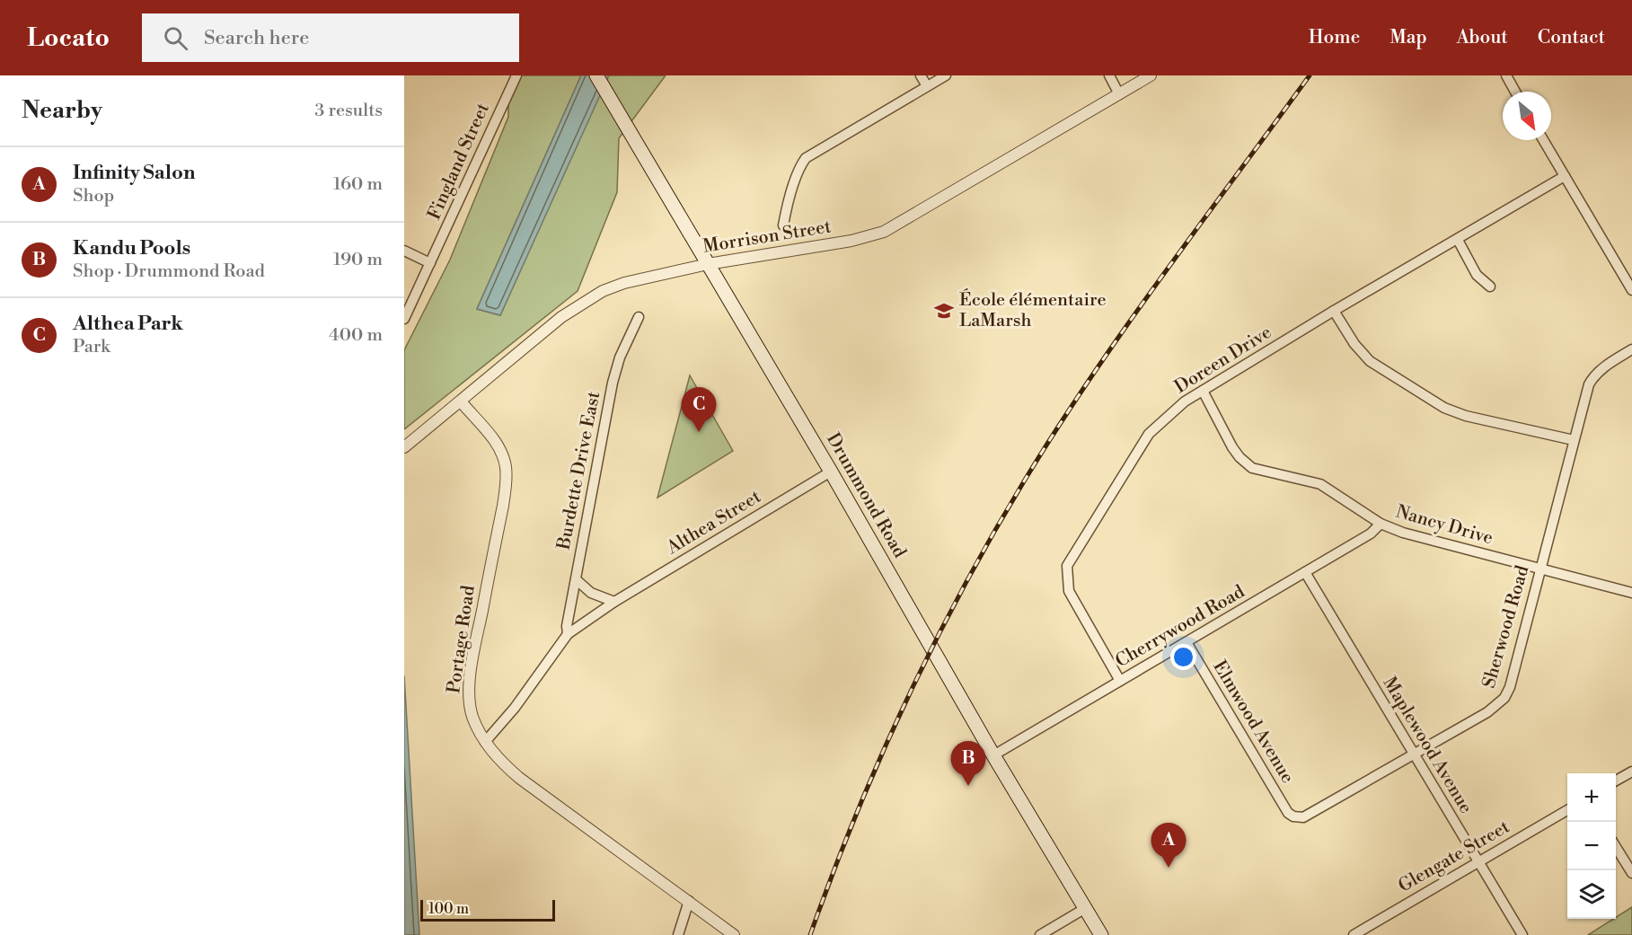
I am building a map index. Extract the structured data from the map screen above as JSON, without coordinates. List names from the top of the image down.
{
  "streets": {
    "main road": ["Drummond Road"],
    "street": [
      "Fingland Street",
      "Morrison Street",
      "Doreen Drive",
      "Burdette Drive East",
      "Althea Street",
      "Nancy Drive",
      "Cherrywood Road",
      "Sherwood Road",
      "Portage Road",
      "Elmwood Avenue",
      "Maplewood Avenue",
      "Glengate Street"
    ]
  },
  "crossings": [
    ["Morrison Street", "Drummond Road"],
    ["Morrison Street", "Portage Road"],
    ["Doreen Drive", "Nancy Drive"],
    ["Doreen Drive", "Cherrywood Road"],
    ["Burdette Drive East", "Althea Street"],
    ["Drummond Road", "Althea Street"],
    ["Drummond Road", "Cherrywood Road"],
    ["Althea Street", "Portage Road"],
    ["Nancy Drive", "Cherrywood Road"],
    ["Nancy Drive", "Sherwood Road"],
    ["Cherrywood Road", "Elmwood Avenue"],
    ["Cherrywood Road", "Maplewood Avenue"],
    ["Sherwood Road", "Elmwood Avenue"],
    ["Sherwood Road", "Maplewood Avenue"],
    ["Maplewood Avenue", "Glengate Street"]
  ],
  "places": {
    "school or university": ["École élémentaire LaMarsh"]
  },
  "scale_bar": "100 m",
  "north": "bottom right",
  "page": {
    "header": "Locato",
    "search": "Search here",
    "nav": [
      "Home",
      "Map",
      "About",
      "Contact"
    ],
    "heading": ["Nearby", "3 results"],
    "list": [
      {
        "mark": "A",
        "name": "Infinity Salon",
        "note": "Shop",
        "value": "160 m"
      },
      {
        "mark": "B",
        "name": "Kandu Pools",
        "note": "Shop · Drummond Road",
        "value": "190 m"
      },
      {
        "mark": "C",
        "name": "Althea Park",
        "note": "Park",
        "value": "400 m"
      }
    ],
    "pins": ["C", "B", "A"],
    "map_buttons": ["+", "−"],
    "scale": "100 m"
  }
}
